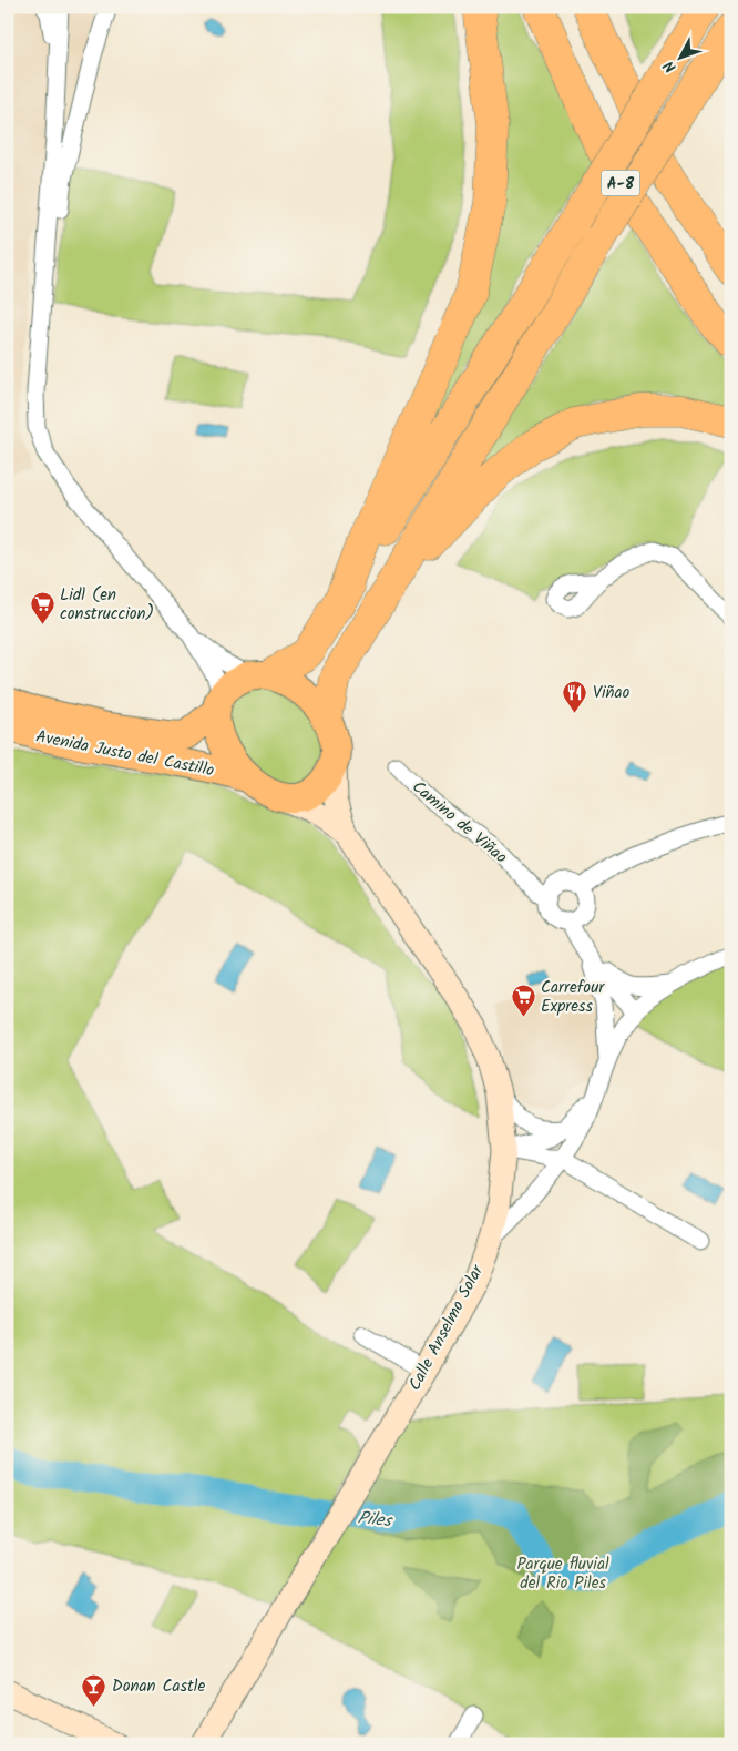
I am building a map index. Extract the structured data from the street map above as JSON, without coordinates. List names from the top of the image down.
{
  "streets": {
    "highway": ["A-8"],
    "main road": ["Avenida Justo del Castillo", "Calle Anselmo Solar"],
    "street": ["Camino de Viñao"]
  },
  "crossings": [
    ["Avenida Justo del Castillo", "Calle Anselmo Solar"]
  ],
  "water": ["Piles"],
  "parks": ["Parque fluvial del Rio Piles"],
  "places": {
    "supermarket": ["Lidl (en construccion)", "Carrefour Express"],
    "restaurant": ["Viñao"],
    "bar": ["Donan Castle"]
  },
  "north": "bottom left"
}
